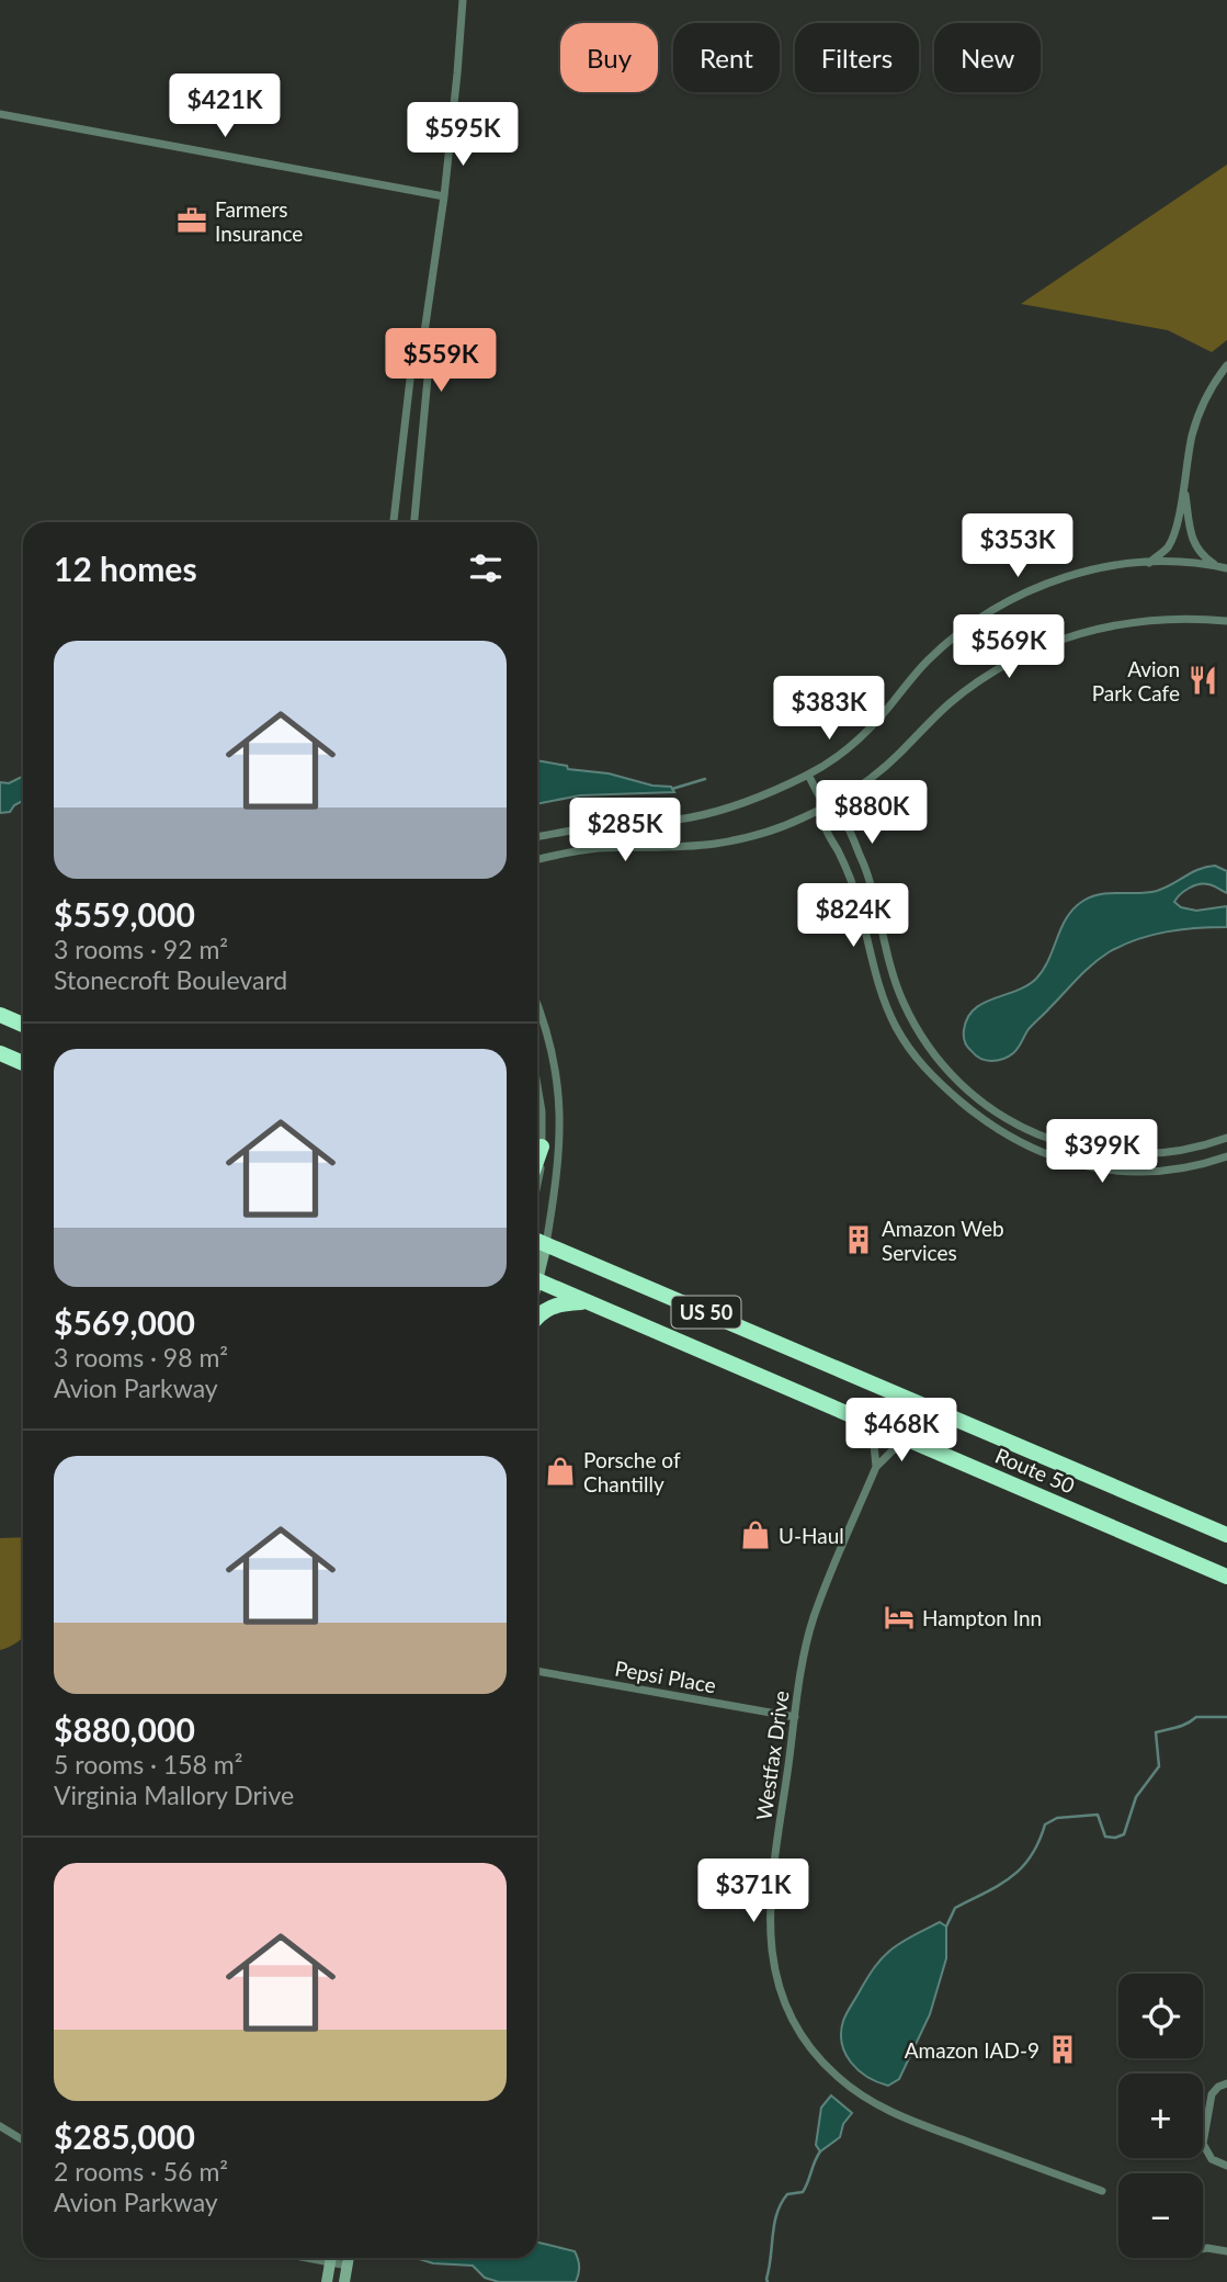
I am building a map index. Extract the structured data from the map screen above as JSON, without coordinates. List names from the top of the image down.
{
  "streets": {
    "highway": ["US 50", "Route 50"],
    "street": ["Pepsi Place", "Westfax Drive"]
  },
  "crossings": [
    ["Pepsi Place", "Westfax Drive"]
  ],
  "places": {
    "office": ["Farmers Insurance"],
    "restaurant": ["Avion Park Cafe"],
    "building": ["Amazon Web Services", "Amazon IAD-9"],
    "shop": ["Porsche of Chantilly", "U-Haul"],
    "hotel": ["Hampton Inn"]
  },
  "page": {
    "chip": [
      "Buy",
      "Rent",
      "Filters",
      "New"
    ],
    "price": [
      "$421K",
      "$595K",
      "$559K",
      "$353K",
      "$569K",
      "$383K",
      "$880K",
      "$285K",
      "$824K",
      "$399K",
      "$468K",
      "$371K"
    ],
    "heading": "12 homes",
    "list": [
      {
        "name": "$559,000",
        "note": "3 rooms · 92 m² · Stonecroft Boulevard"
      },
      {
        "name": "$569,000",
        "note": "3 rooms · 98 m² · Avion Parkway"
      },
      {
        "name": "$880,000",
        "note": "5 rooms · 158 m² · Virginia Mallory Drive"
      },
      {
        "name": "$285,000",
        "note": "2 rooms · 56 m² · Avion Parkway"
      }
    ],
    "map_buttons": ["+", "−"]
  }
}
